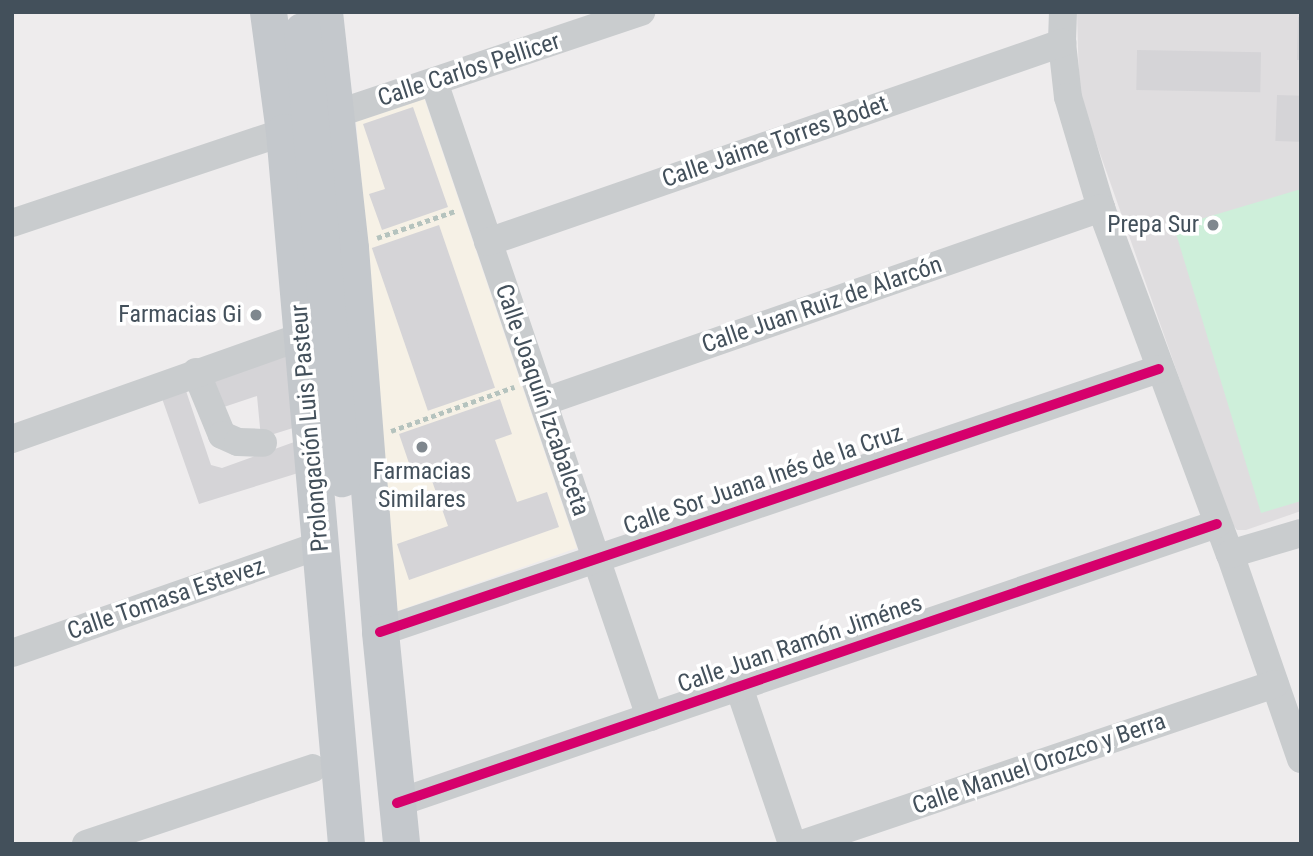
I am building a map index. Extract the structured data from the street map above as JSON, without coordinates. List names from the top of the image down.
{
  "streets": {
    "main road": ["Prolongación Luis Pasteur"],
    "street": [
      "Calle Carlos Pellicer",
      "Calle Jaime Torres Bodet",
      "Calle Juan Ruiz de Alarcón",
      "Calle Joaquín Izcabalceta",
      "Calle Sor Juana Inés de la Cruz",
      "Calle Tomasa Estevez",
      "Calle Juan Ramón Jiménes",
      "Calle Manuel Orozco y Berra"
    ]
  },
  "crossings": [
    ["Calle Carlos Pellicer", "Calle Joaquín Izcabalceta"],
    ["Calle Jaime Torres Bodet", "Calle Joaquín Izcabalceta"],
    ["Calle Juan Ruiz de Alarcón", "Calle Joaquín Izcabalceta"],
    ["Calle Joaquín Izcabalceta", "Calle Sor Juana Inés de la Cruz"],
    ["Calle Joaquín Izcabalceta", "Calle Juan Ramón Jiménes"],
    ["Prolongación Luis Pasteur", "Calle Tomasa Estevez"]
  ],
  "places": ["Prepa Sur", "Farmacias Gi", "Farmacias Similares"]
}
